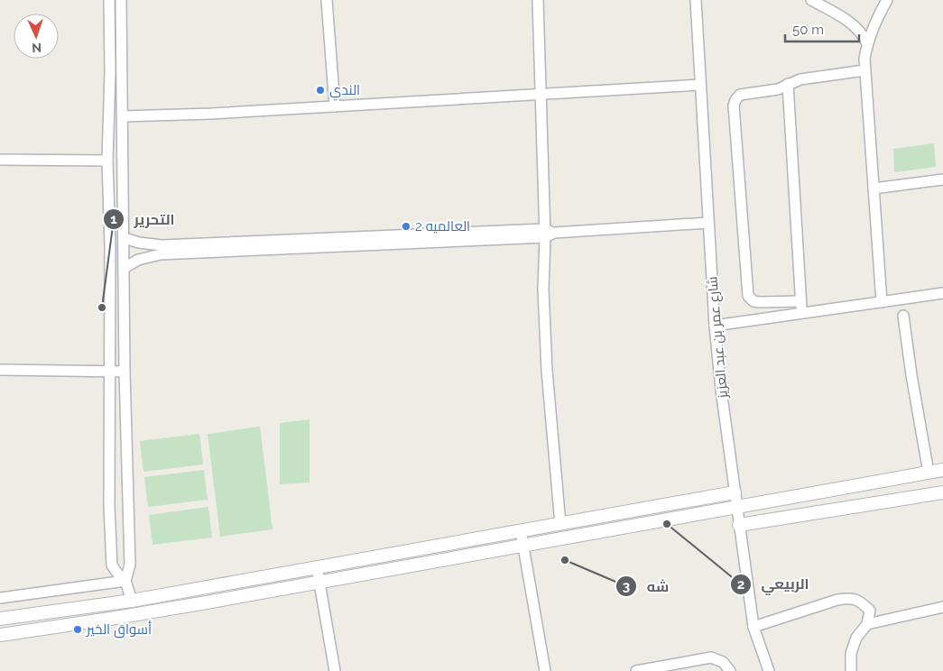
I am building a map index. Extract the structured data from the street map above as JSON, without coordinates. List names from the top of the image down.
{
  "streets": {
    "street": ["شارع عمر بن عبد العزيز"]
  },
  "places": [
    "الندي",
    "العالميه 2",
    "التحرير",
    "الربيعي",
    "شه",
    "أسواق الخير"
  ],
  "scale_bar": "50 m",
  "north": "bottom"
}
